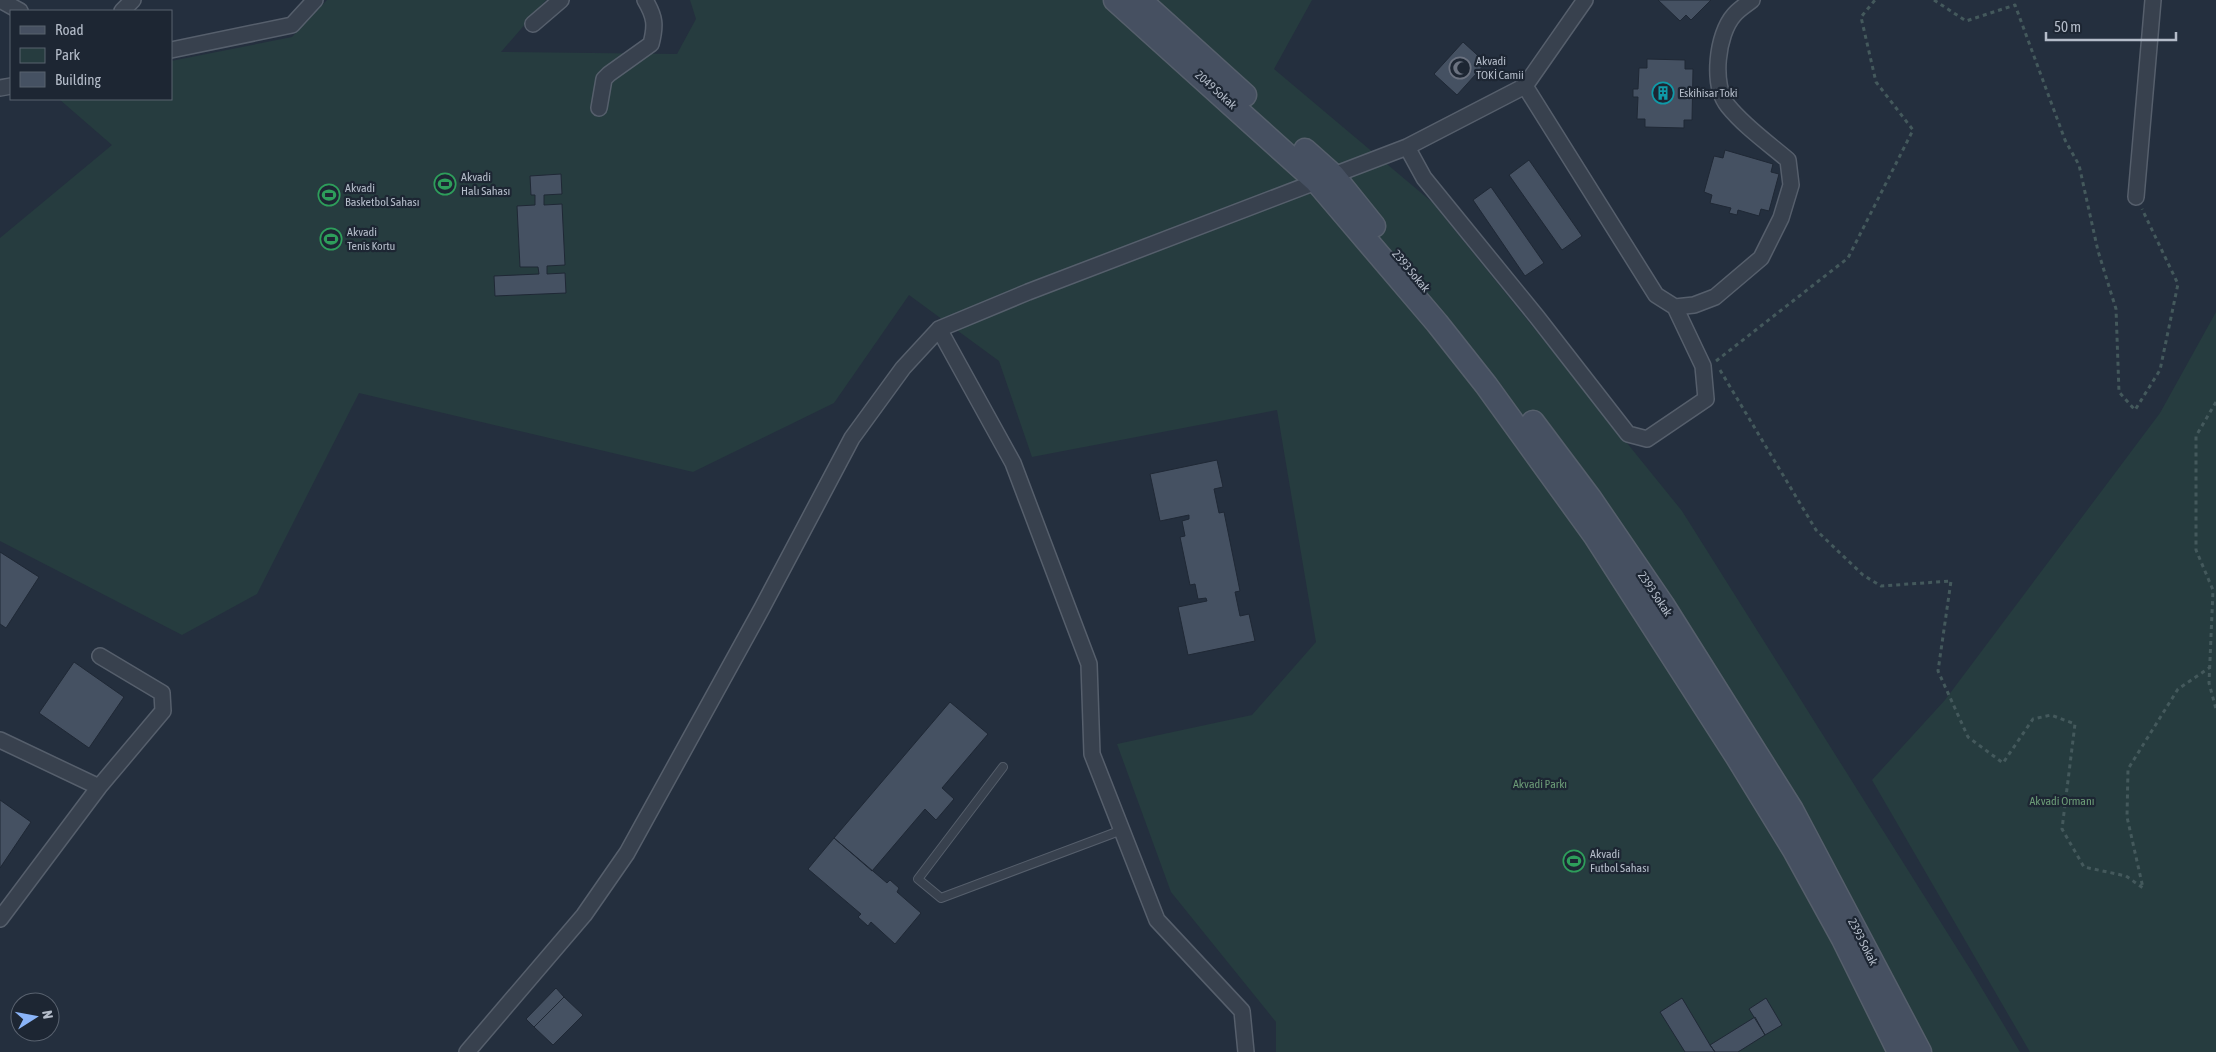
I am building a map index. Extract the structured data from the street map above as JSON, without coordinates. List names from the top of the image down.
{
  "streets": {
    "main road": ["2049 Sokak", "2393 Sokak"]
  },
  "crossings": [
    ["2049 Sokak", "2393 Sokak"]
  ],
  "parks": ["Akvadi Parkı", "Akvadi Ormanı"],
  "places": {
    "mosque": ["Akvadi TOKİ Camii"],
    "building": ["Eskihisar Toki"],
    "sports": [
      "Akvadi Halı Sahası",
      "Akvadi Basketbol Sahası",
      "Akvadi Tenis Kortu",
      "Akvadi Futbol Sahası"
    ]
  },
  "legend": ["Road", "Park", "Building"],
  "scale_bar": "50 m",
  "north": "right"
}
